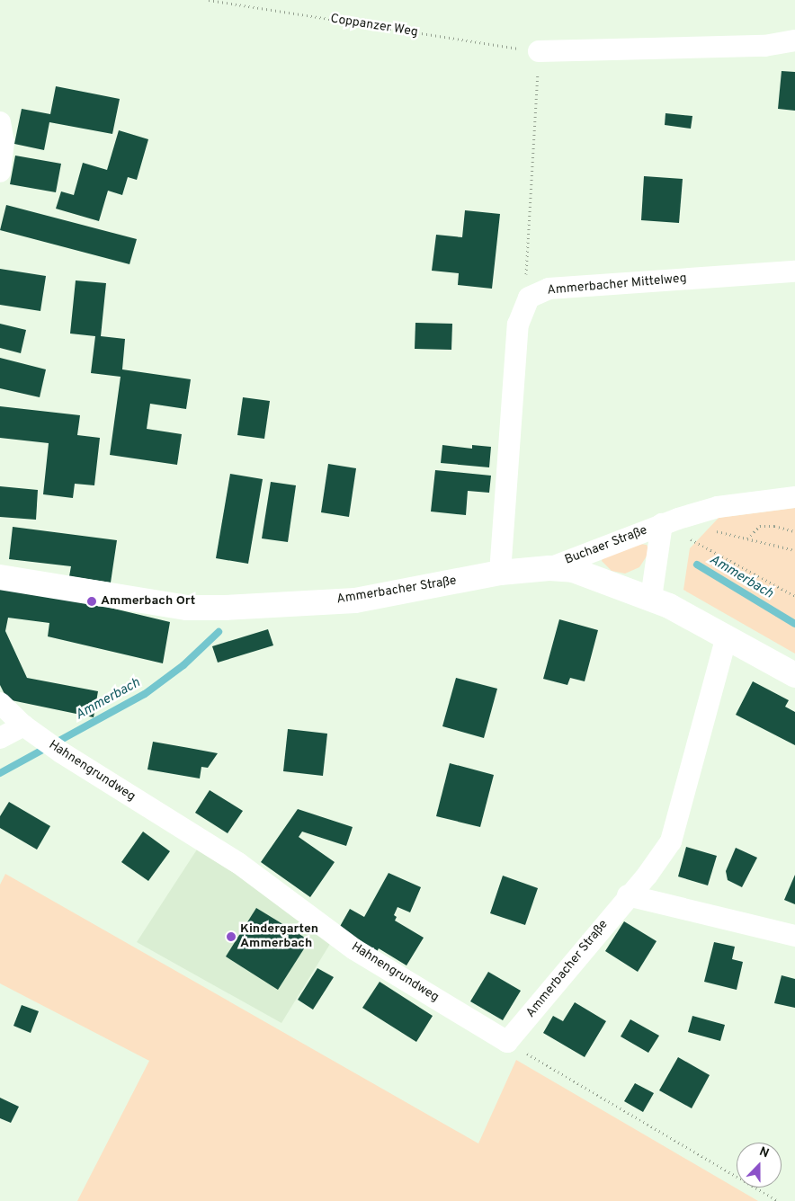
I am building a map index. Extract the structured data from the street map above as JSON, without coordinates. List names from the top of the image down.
{
  "streets": {
    "main road": ["Ammerbacher Straße"],
    "street": ["Ammerbacher Mittelweg", "Buchaer Straße", "Hahnengrundweg"],
    "path": ["Coppanzer Weg"]
  },
  "crossings": [
    ["Buchaer Straße", "Ammerbacher Straße"],
    ["Ammerbacher Straße", "Hahnengrundweg"]
  ],
  "water": ["Ammerbach"],
  "places": ["Ammerbach Ort", "Kindergarten Ammerbach"],
  "north": "top"
}
